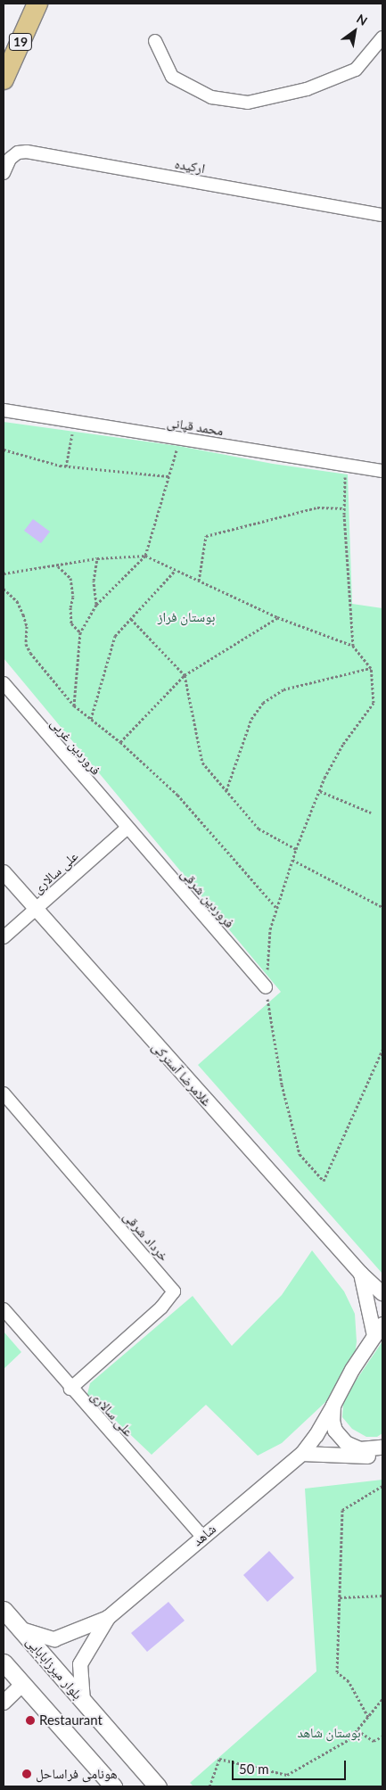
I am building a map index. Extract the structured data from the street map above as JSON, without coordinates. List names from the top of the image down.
{
  "streets": {
    "highway": ["19"],
    "main road": ["بلوار میرزابابایی"],
    "street": [
      "ارکیده",
      "محمد قپانی",
      "فروردین غربی",
      "علی سالاری",
      "فروردین شرقی",
      "غلامرضا آسترکی",
      "خرداد شرقی",
      "شاهد"
    ]
  },
  "crossings": [
    ["فروردین غربی", "علی سالاری"],
    ["فروردین غربی", "فروردین شرقی"],
    ["علی سالاری", "فروردین شرقی"],
    ["علی سالاری", "غلامرضا آسترکی"],
    ["علی سالاری", "خرداد شرقی"],
    ["علی سالاری", "شاهد"],
    ["شاهد", "بلوار میرزابابایی"]
  ],
  "parks": ["بوستان فراز", "بوستان شاهد"],
  "places": ["Restaurant", "هونامی فراساحل"],
  "scale_bar": "50 m",
  "north": "top right"
}
